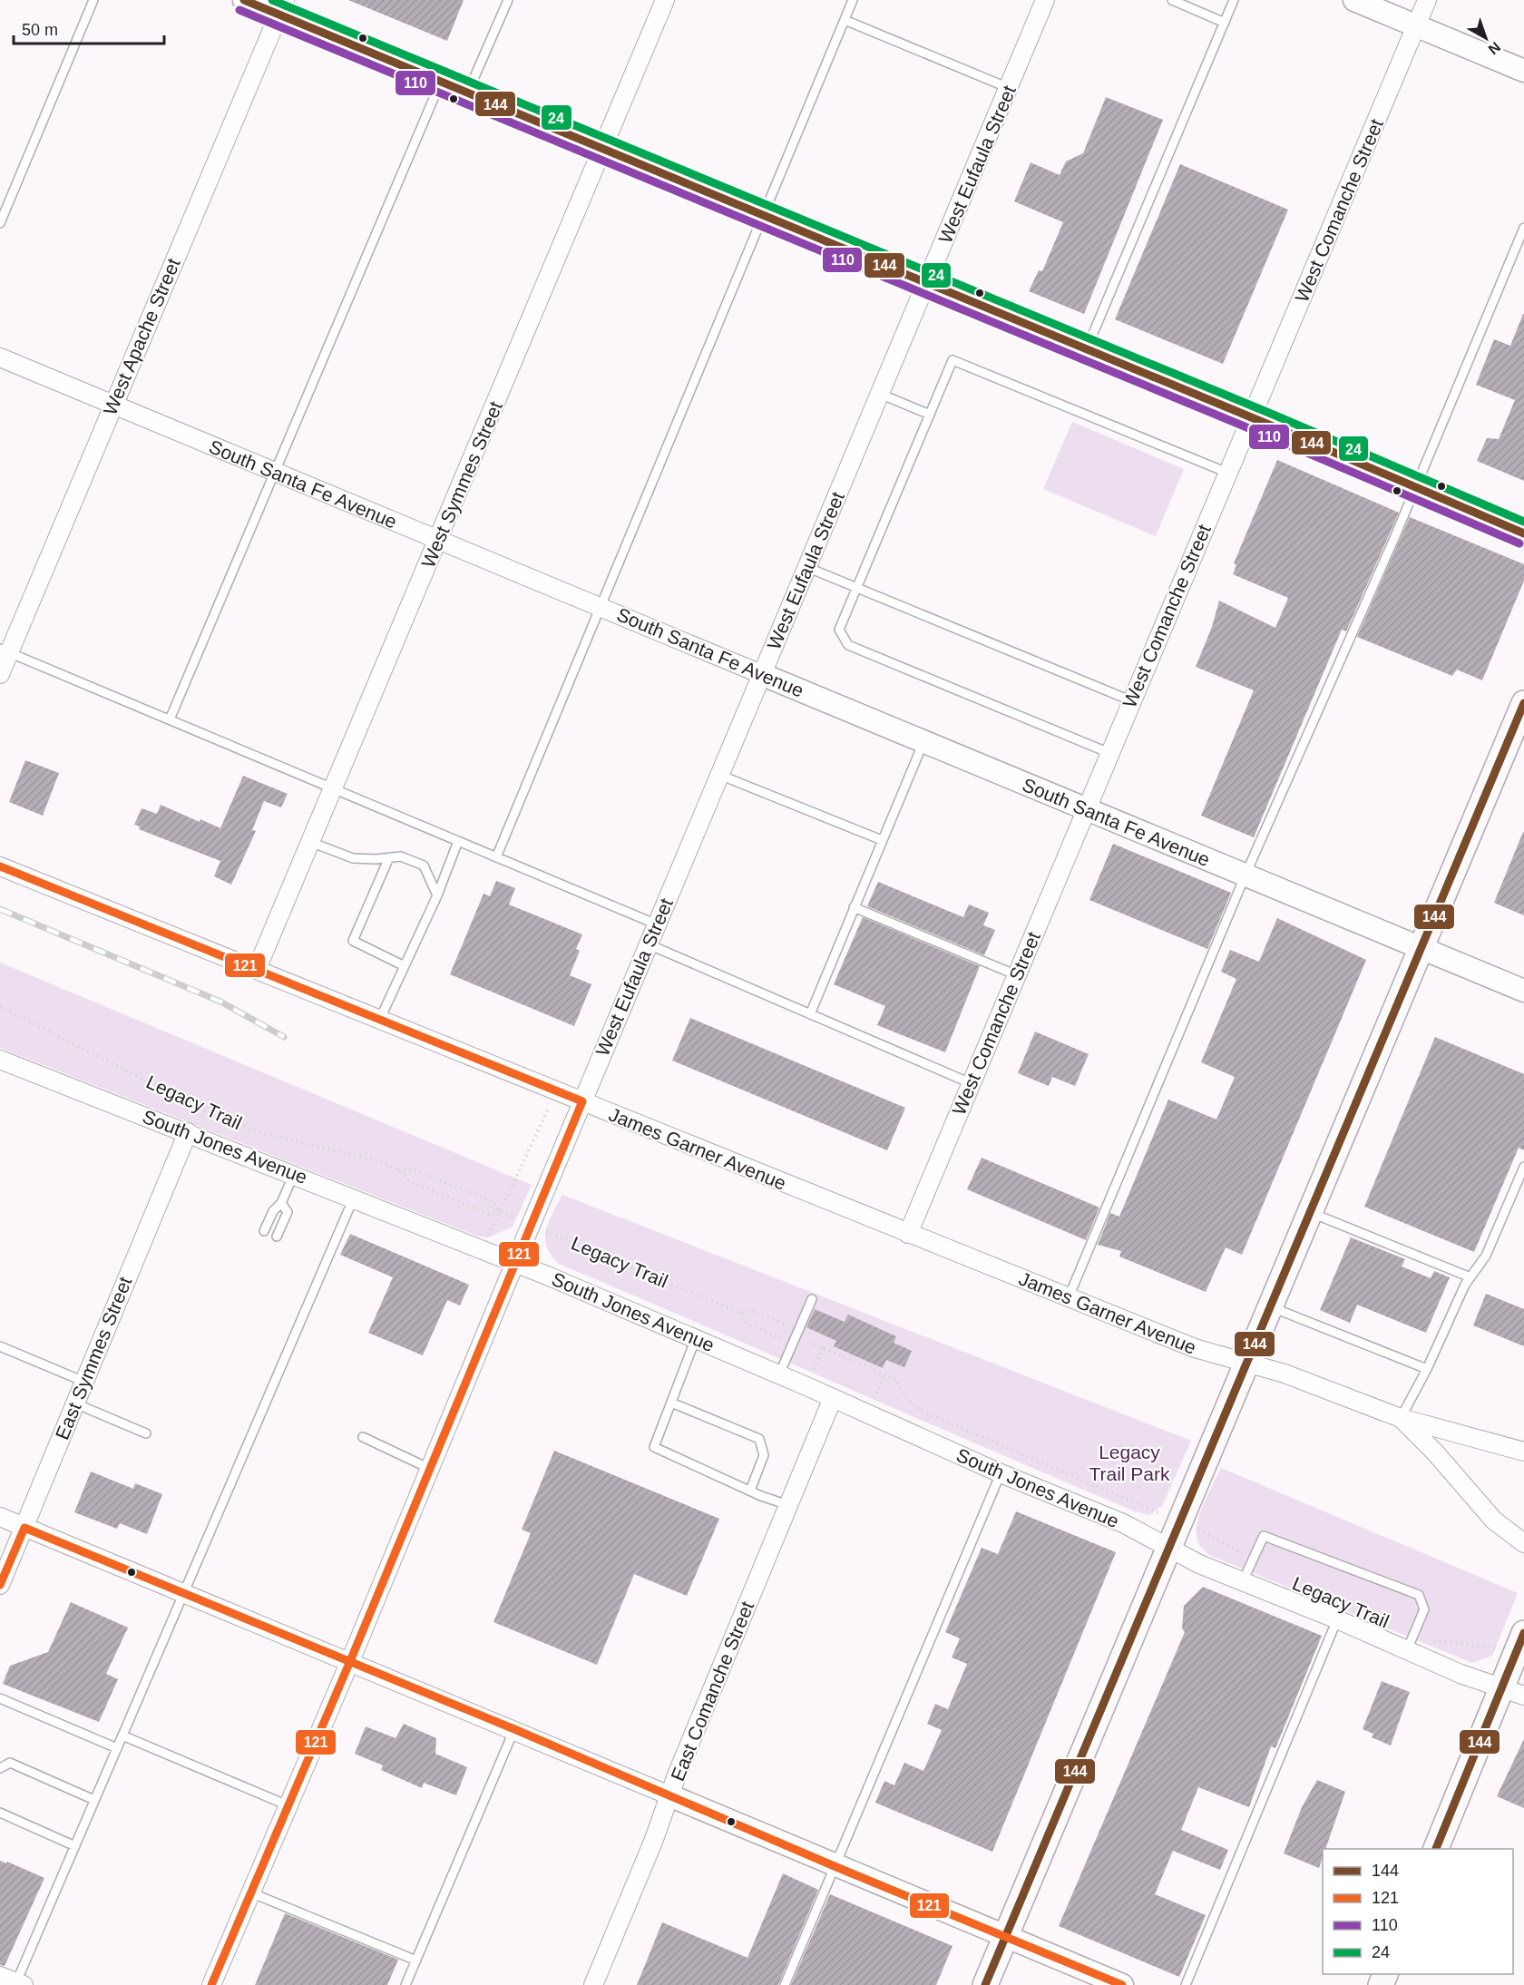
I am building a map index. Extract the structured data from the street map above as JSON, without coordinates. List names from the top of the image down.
{
  "streets": {
    "street": [
      "West Eufaula Street",
      "West Comanche Street",
      "West Apache Street",
      "South Santa Fe Avenue",
      "West Symmes Street",
      "South Jones Avenue",
      "James Garner Avenue",
      "East Symmes Street",
      "East Comanche Street"
    ],
    "path": ["Legacy Trail"]
  },
  "crossings": [
    ["West Eufaula Street", "South Santa Fe Avenue"],
    ["West Eufaula Street", "Legacy Trail"],
    ["West Eufaula Street", "South Jones Avenue"],
    ["West Eufaula Street", "James Garner Avenue"],
    ["West Comanche Street", "South Santa Fe Avenue"],
    ["West Comanche Street", "James Garner Avenue"],
    ["West Apache Street", "South Santa Fe Avenue"],
    ["South Santa Fe Avenue", "West Symmes Street"],
    ["West Symmes Street", "James Garner Avenue"],
    ["South Jones Avenue", "East Symmes Street"],
    ["South Jones Avenue", "East Comanche Street"]
  ],
  "parks": ["Legacy Trail Park"],
  "lines": [
    "transit line 144",
    "transit line 24",
    "transit line 110",
    "transit line 121"
  ],
  "legend": [
    "144",
    "121",
    "110",
    "24"
  ],
  "scale_bar": "50 m",
  "north": "bottom right"
}
